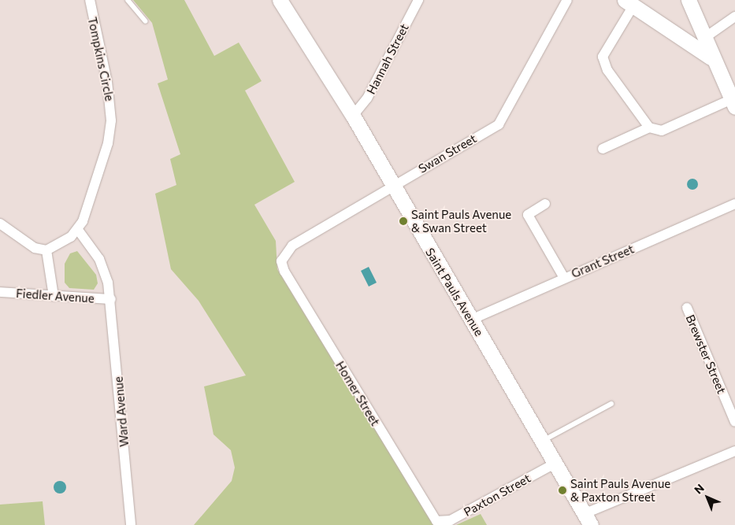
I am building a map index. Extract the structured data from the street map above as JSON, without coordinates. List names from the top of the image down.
{
  "streets": {
    "main road": ["Saint Pauls Avenue"],
    "street": [
      "Tompkins Circle",
      "Hannah Street",
      "Swan Street",
      "Grant Street",
      "Fiedler Avenue",
      "Brewster Street",
      "Homer Street",
      "Ward Avenue",
      "Paxton Street"
    ]
  },
  "crossings": [
    ["Hannah Street", "Saint Pauls Avenue"],
    ["Swan Street", "Saint Pauls Avenue"],
    ["Swan Street", "Homer Street"],
    ["Grant Street", "Saint Pauls Avenue"],
    ["Saint Pauls Avenue", "Paxton Street"],
    ["Fiedler Avenue", "Ward Avenue"],
    ["Homer Street", "Paxton Street"]
  ],
  "places": ["Saint Pauls Avenue & Swan Street", "Saint Pauls Avenue & Paxton Street"],
  "north": "top left"
}
